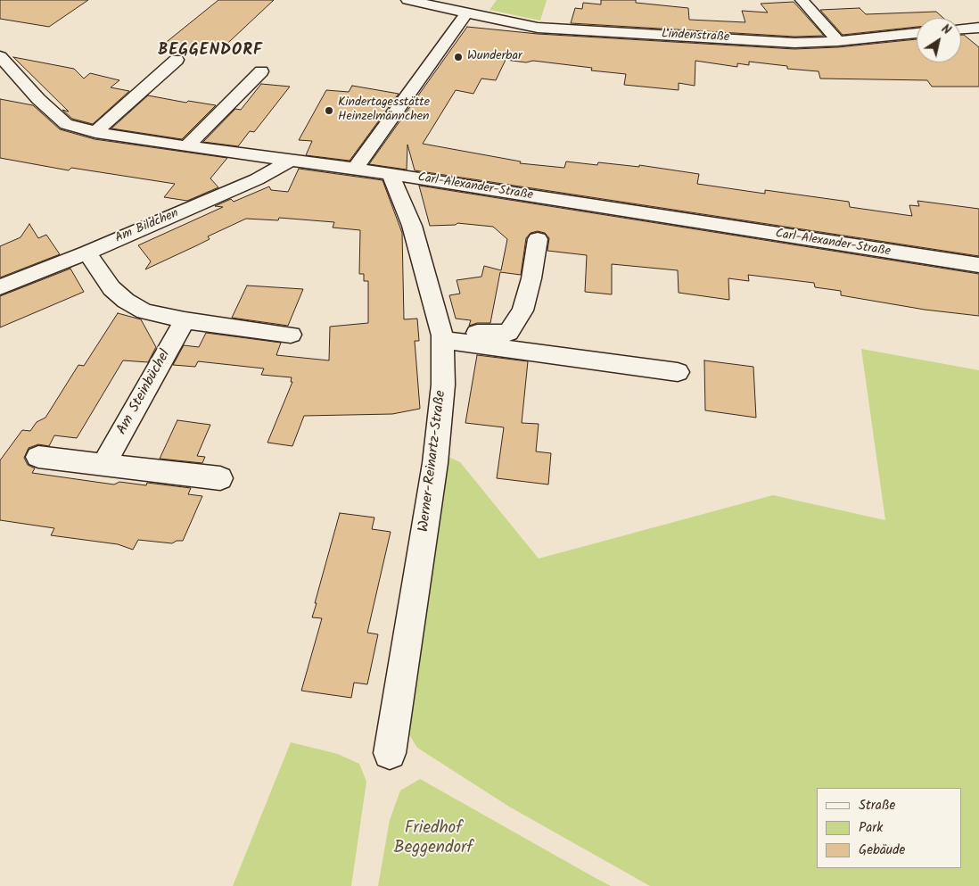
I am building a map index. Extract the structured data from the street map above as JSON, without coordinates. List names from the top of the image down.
{
  "streets": {
    "street": [
      "Lindenstraße",
      "Carl-Alexander-Straße",
      "Am Bildchen",
      "Am Steinbüchel",
      "Werner-Reinartz-Straße"
    ]
  },
  "crossings": [
    ["Carl-Alexander-Straße", "Am Bildchen"],
    ["Carl-Alexander-Straße", "Werner-Reinartz-Straße"]
  ],
  "districts": ["BEGGENDORF"],
  "parks": ["Friedhof Beggendorf"],
  "places": ["Wunderbar", "Kindertagesstätte Heinzelmännchen"],
  "legend": ["Straße", "Park", "Gebäude"],
  "north": "top right"
}
